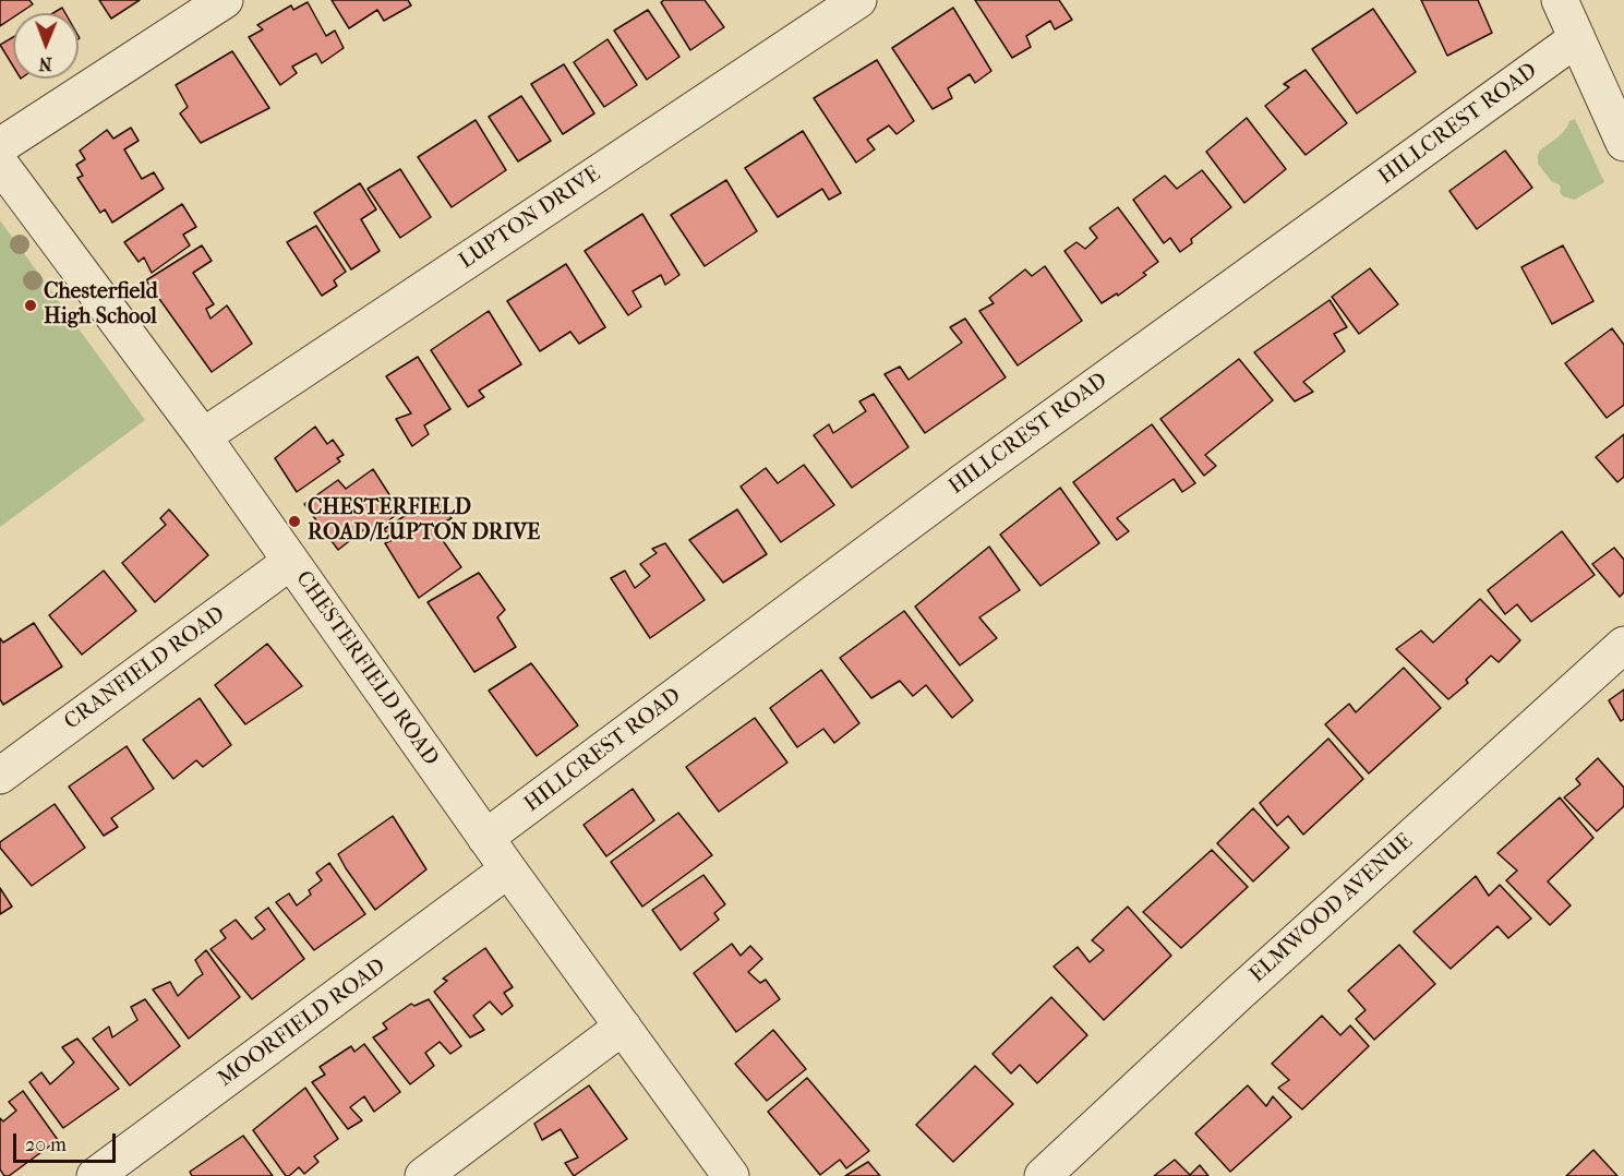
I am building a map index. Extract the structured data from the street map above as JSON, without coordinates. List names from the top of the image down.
{
  "streets": {
    "street": [
      "HILLCREST ROAD",
      "LUPTON DRIVE",
      "CRANFIELD ROAD",
      "CHESTERFIELD ROAD",
      "ELMWOOD AVENUE",
      "MOORFIELD ROAD"
    ]
  },
  "crossings": [
    ["HILLCREST ROAD", "CHESTERFIELD ROAD"],
    ["LUPTON DRIVE", "CHESTERFIELD ROAD"],
    ["CRANFIELD ROAD", "CHESTERFIELD ROAD"],
    ["CHESTERFIELD ROAD", "MOORFIELD ROAD"]
  ],
  "places": ["Chesterfield High School", "CHESTERFIELD ROAD/LUPTON DRIVE"],
  "scale_bar": "20 m",
  "north": "bottom"
}
